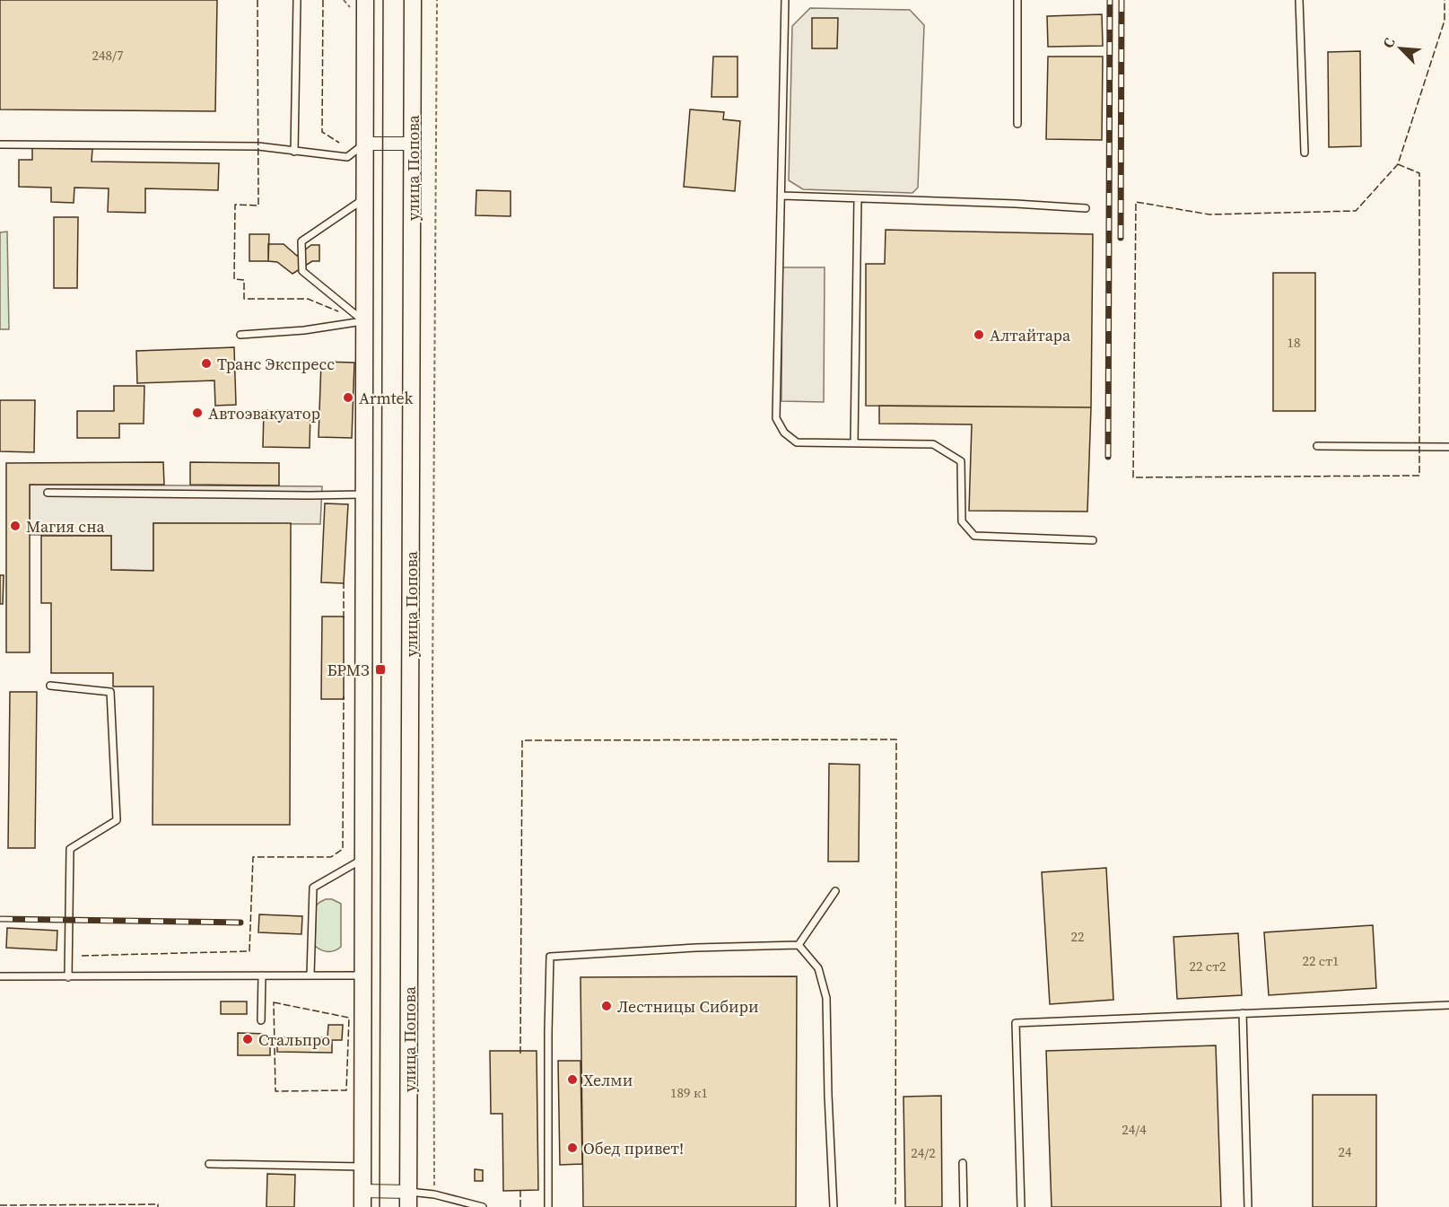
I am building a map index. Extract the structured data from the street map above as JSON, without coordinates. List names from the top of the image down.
{
  "streets": {
    "main road": ["улица Попова"]
  },
  "places": {
    "other": [
      "Алтайтара",
      "Транс Экспресс",
      "Armtek",
      "Автоэвакуатор",
      "Магия сна",
      "Лестницы Сибири",
      "Стальпро",
      "Хелми",
      "Обед привет!"
    ],
    "transit": ["БРМЗ"]
  },
  "house_numbers": [
    "248/7",
    "18",
    "22",
    "22 ст1",
    "22 ст2",
    "189 к1",
    "24/4",
    "24",
    "24/2"
  ],
  "north": "top left"
}
